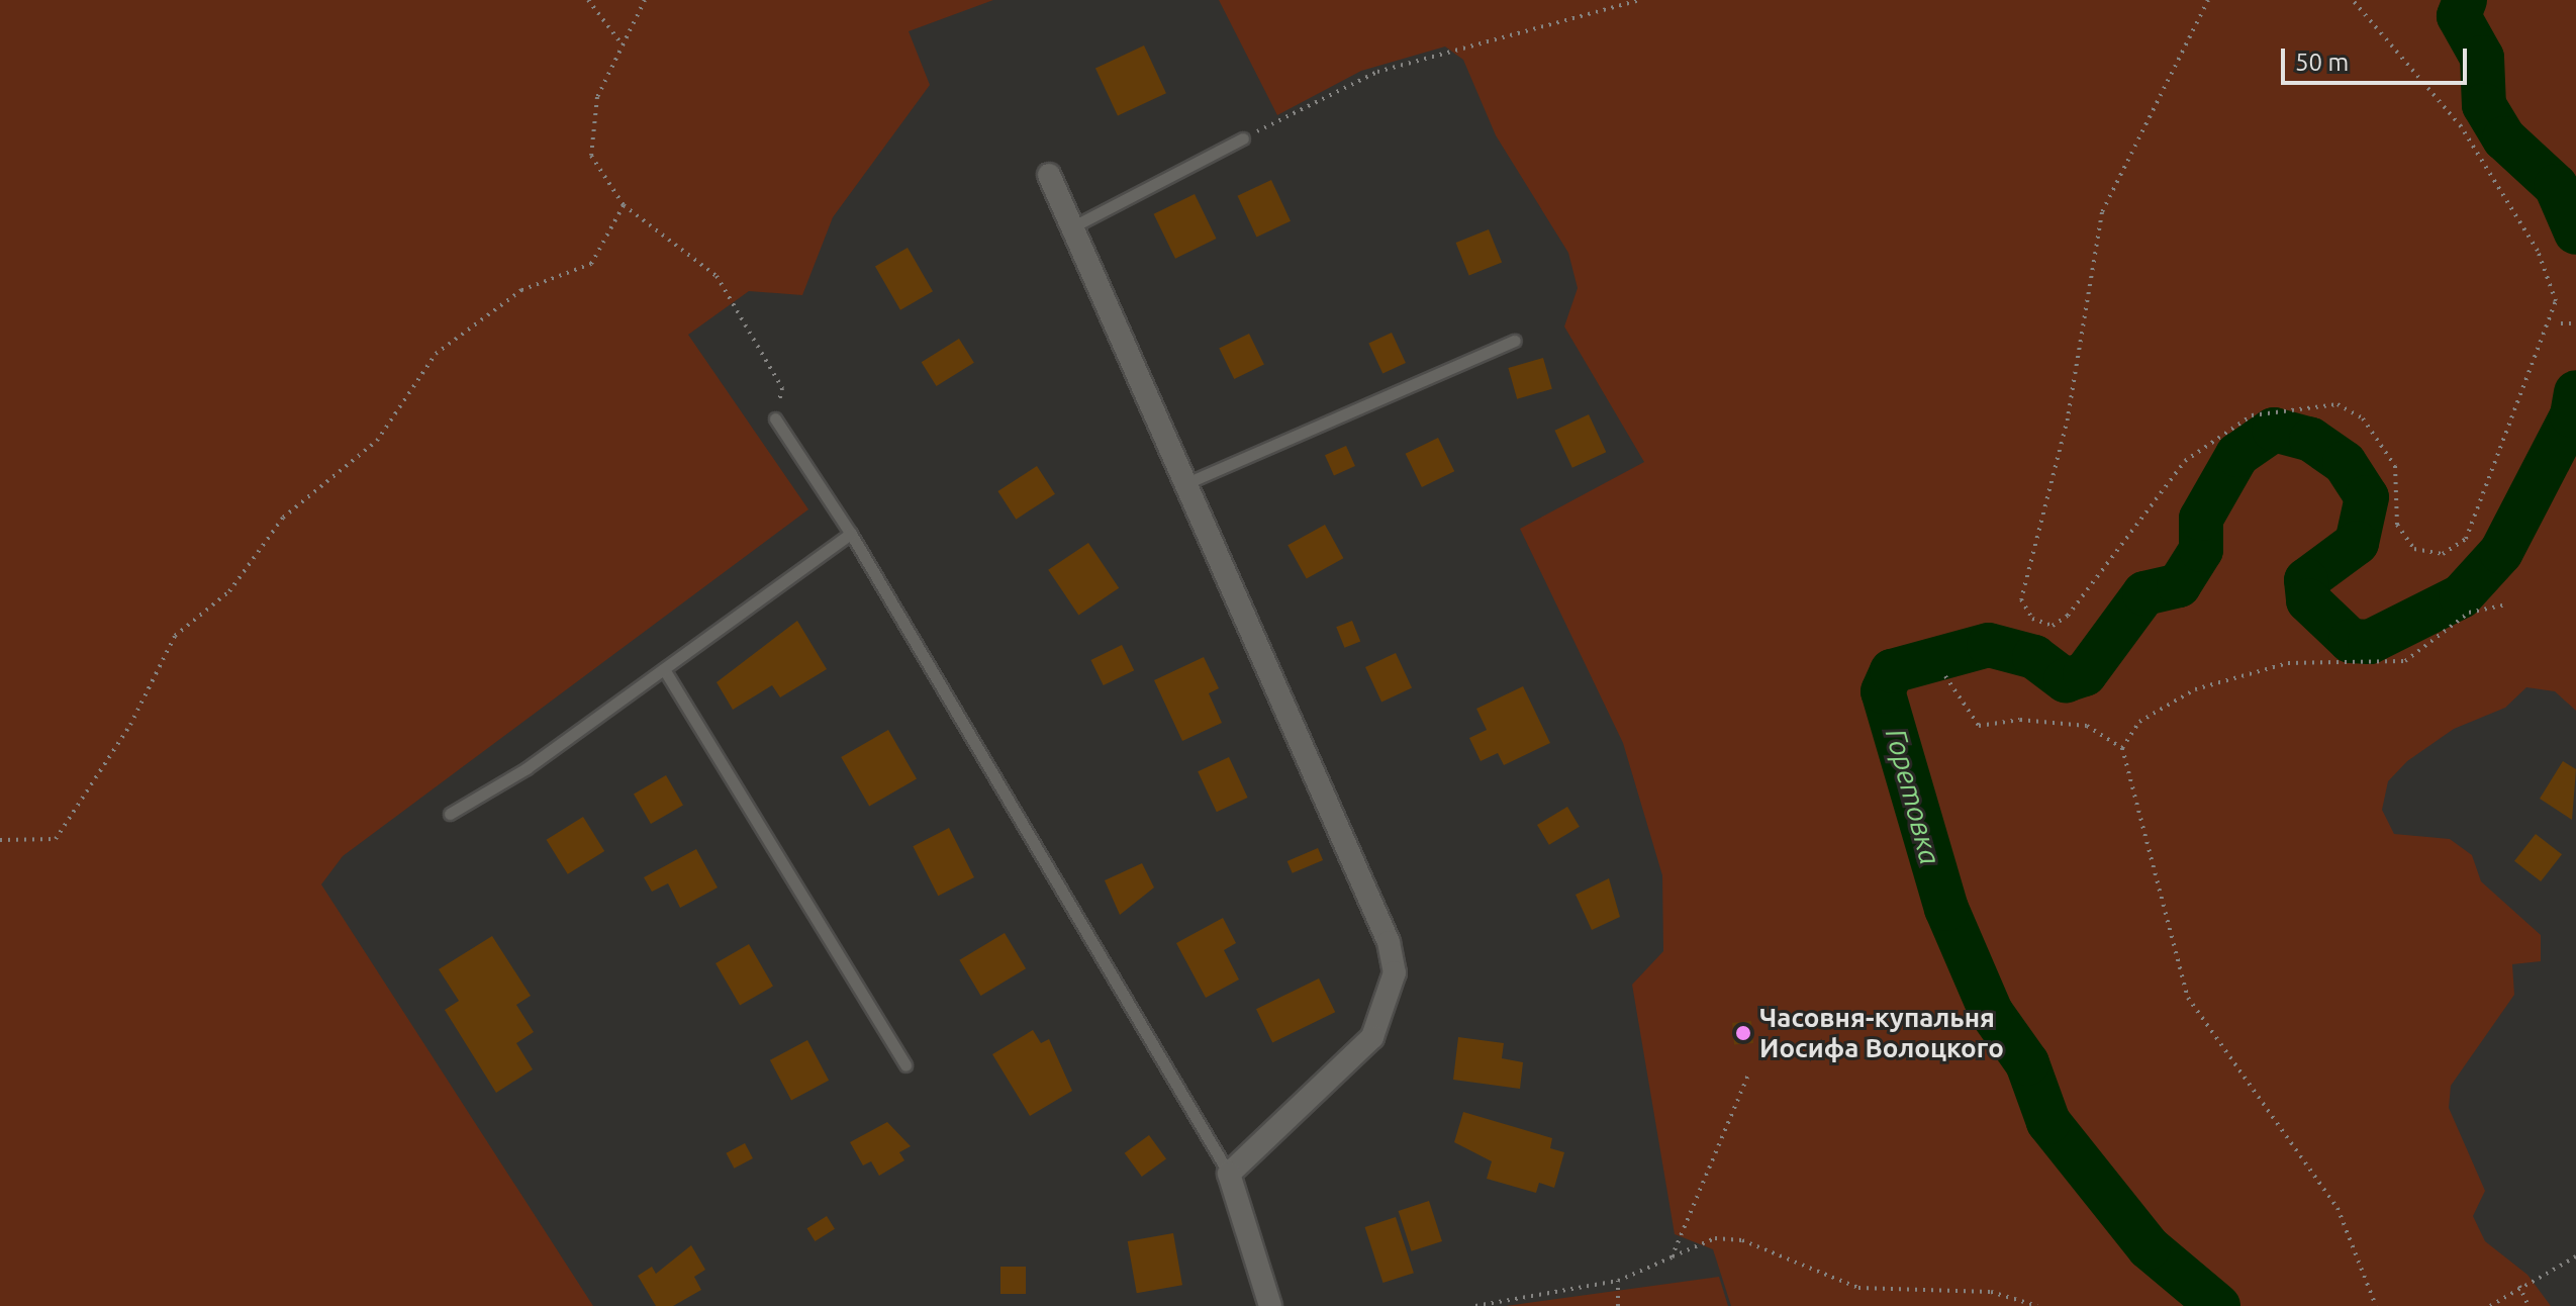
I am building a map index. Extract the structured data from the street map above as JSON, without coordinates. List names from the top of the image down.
{
  "water": ["Горетовка"],
  "places": ["Часовня-купальня Иосифа Волоцкого"],
  "scale_bar": "50 m"
}
